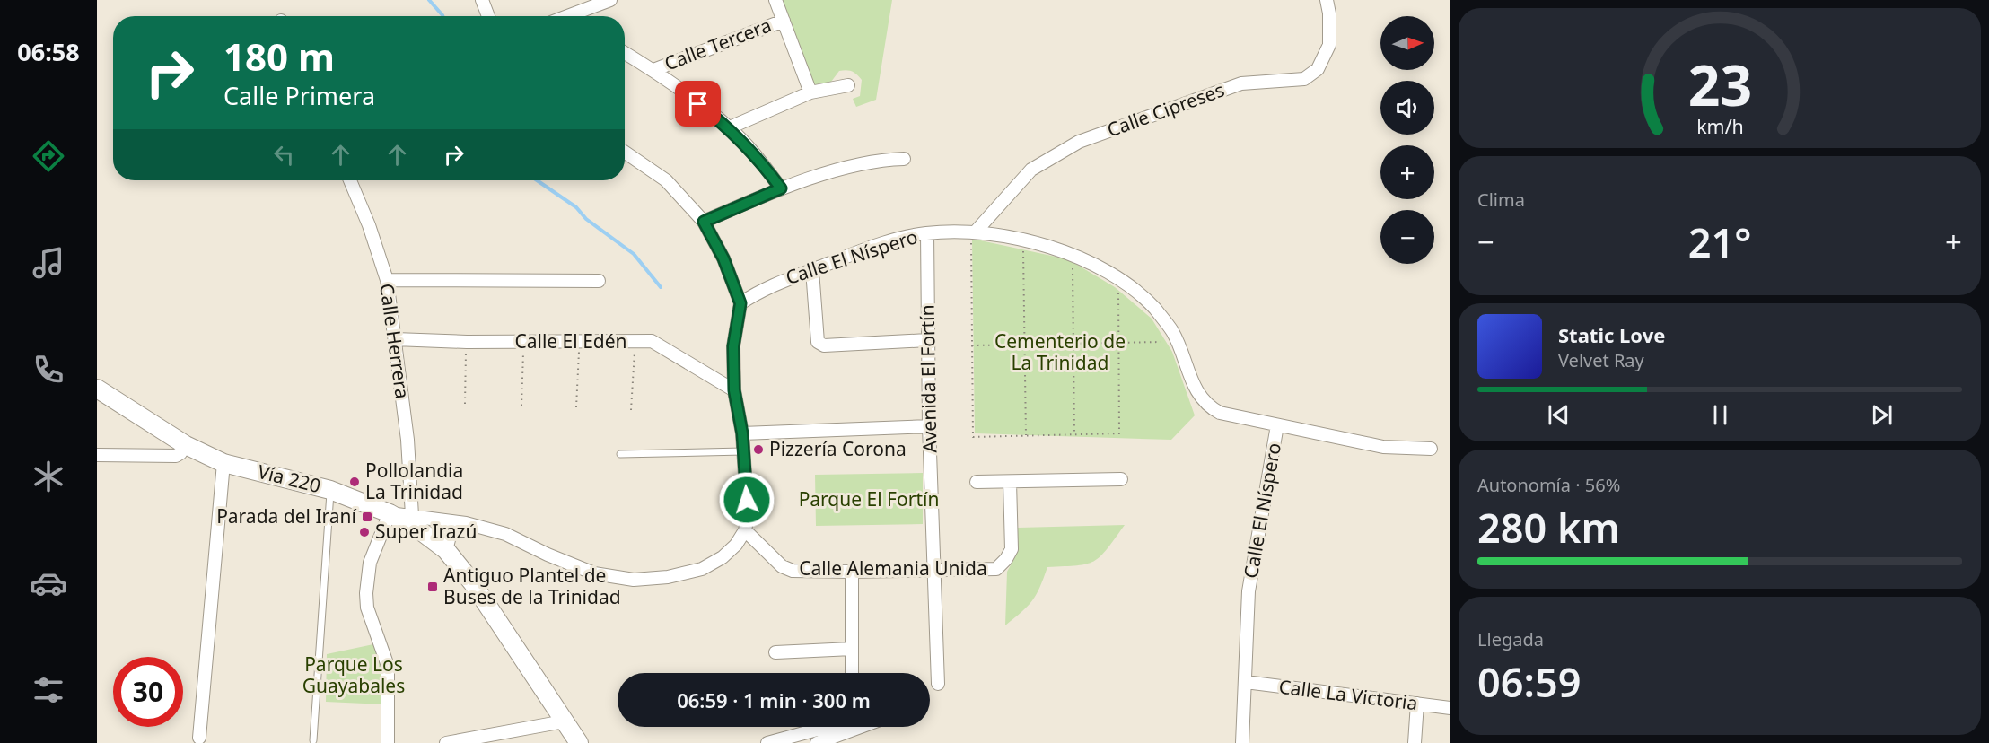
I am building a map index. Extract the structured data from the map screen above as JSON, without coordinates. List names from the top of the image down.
{
  "streets": {
    "main road": ["Vía 220"],
    "street": [
      "Calle Tercera",
      "Calle Cipreses",
      "Calle El Níspero",
      "Calle Herrera",
      "Calle El Edén",
      "Avenida El Fortín",
      "Calle Alemania Unida",
      "Calle La Victoria"
    ]
  },
  "crossings": [
    ["Calle Cipreses", "Calle El Níspero"],
    ["Calle El Níspero", "Avenida El Fortín"],
    ["Calle El Níspero", "Calle La Victoria"],
    ["Calle Herrera", "Calle El Edén"],
    ["Avenida El Fortín", "Calle Alemania Unida"]
  ],
  "parks": ["Cementerio de La Trinidad", "Parque El Fortín", "Parque Los Guayabales"],
  "places": {
    "other": ["Pizzería Corona", "Pollolandia La Trinidad", "Super Irazú"],
    "transit": ["Parada del Iraní", "Antiguo Plantel de Buses de la Trinidad"]
  },
  "north": "right",
  "page": {
    "tabs": "06:58",
    "map_buttons": ["+", "−"],
    "turn": ["180 m", "Calle Primera"],
    "tile": [
      "Clima",
      ["Autonomía · 56%", "280 km"],
      ["Llegada", "06:59"]
    ],
    "heat": ["−", "21°", "+"],
    "song": ["Static Love", "Velvet Ray"],
    "limit": "30",
    "trip": "06:59 · 1 min · 300 m",
    "gauge": ["23", "km/h"]
  }
}
